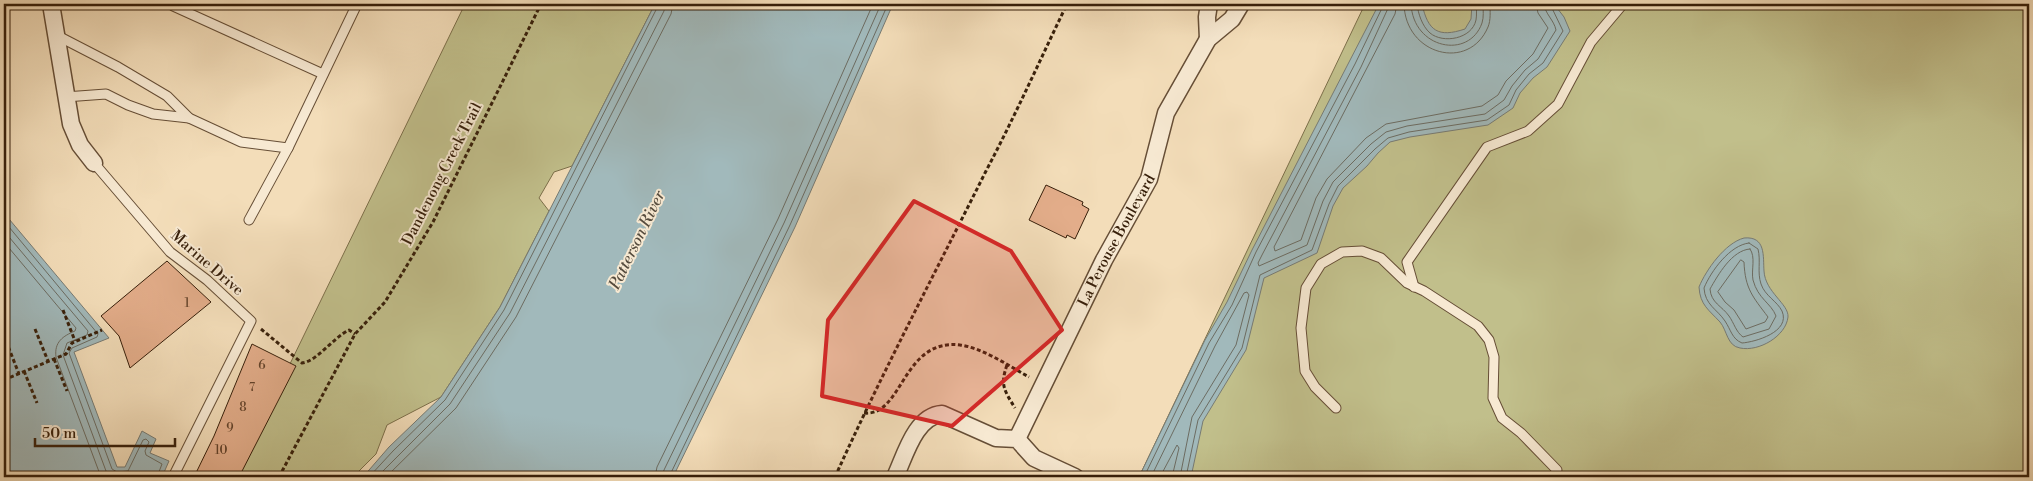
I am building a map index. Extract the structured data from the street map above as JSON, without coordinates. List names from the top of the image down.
{
  "streets": {
    "street": ["La Perouse Boulevard"],
    "lane": ["Marine Drive"],
    "path": ["Dandenong Creek Trail"]
  },
  "water": ["Patterson River"],
  "house_numbers": [
    "1",
    "6",
    "7",
    "8",
    "9",
    "10"
  ],
  "scale_bar": "50 m"
}
